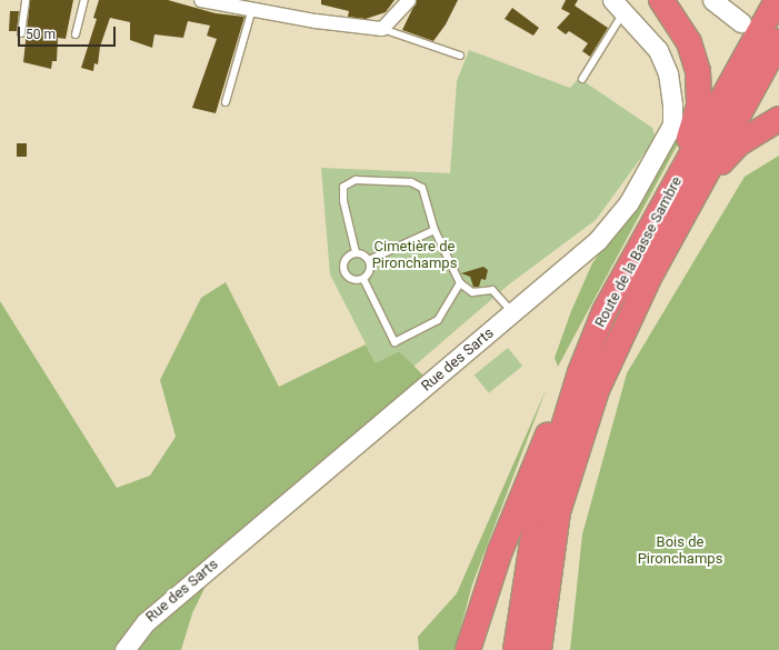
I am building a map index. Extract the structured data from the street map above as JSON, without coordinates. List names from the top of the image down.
{
  "streets": {
    "highway": ["Route de la Basse Sambre"],
    "street": ["Rue des Sarts"]
  },
  "parks": ["Cimetière de Pironchamps", "Bois de Pironchamps"],
  "scale_bar": "50 m"
}
